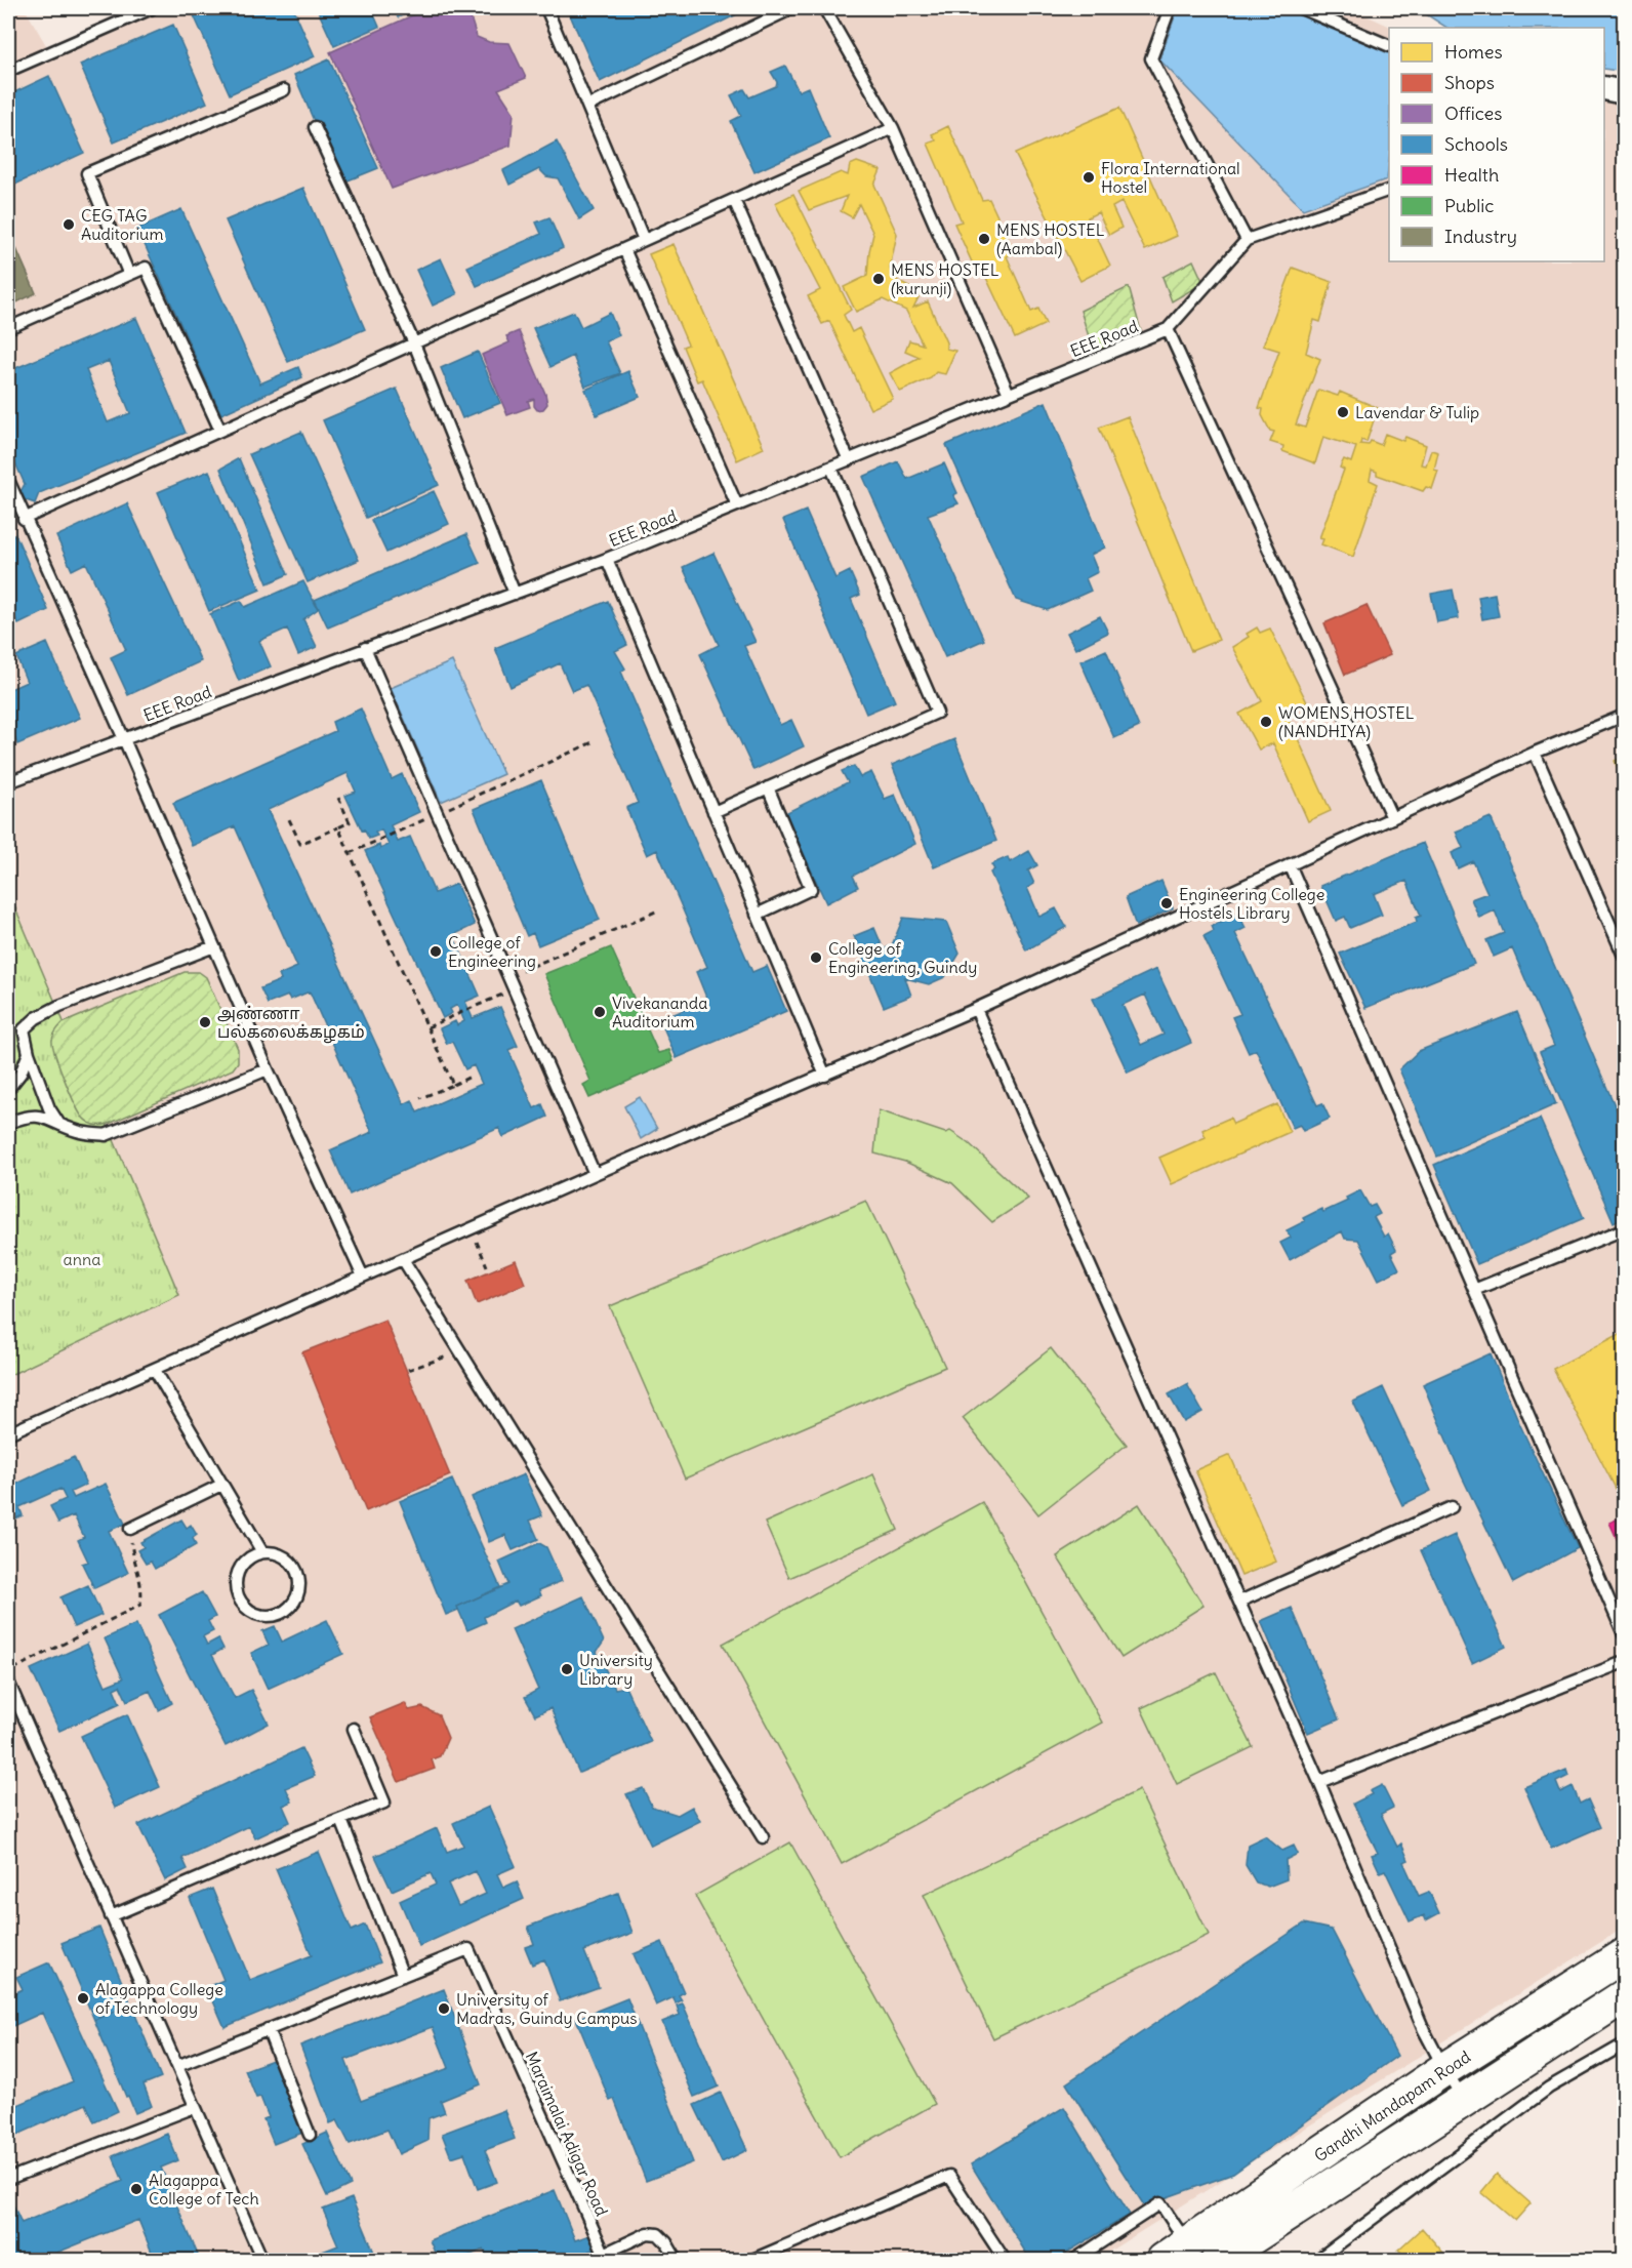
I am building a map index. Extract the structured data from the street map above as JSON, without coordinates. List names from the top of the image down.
{
  "streets": {
    "main road": ["Gandhi Mandapam Road"],
    "lane": ["EEE Road", "Maraimalai Adigar Road"]
  },
  "parks": ["anna"],
  "places": [
    "Flora International Hostel",
    "CEG TAG Auditorium",
    "MENS HOSTEL (Aambal)",
    "MENS HOSTEL (kurunji)",
    "Lavendar & Tulip",
    "WOMENS HOSTEL (NANDHIYA)",
    "Engineering College Hostels Library",
    "College of Engineering",
    "College of Engineering, Guindy",
    "Vivekananda Auditorium",
    "அண்ணா பல்கலைக்கழகம்",
    "University Library",
    "Alagappa College of Technology",
    "University of Madras, Guindy Campus",
    "Alagappa College of Tech"
  ],
  "legend": [
    "Homes",
    "Shops",
    "Offices",
    "Schools",
    "Health",
    "Public",
    "Industry"
  ]
}
